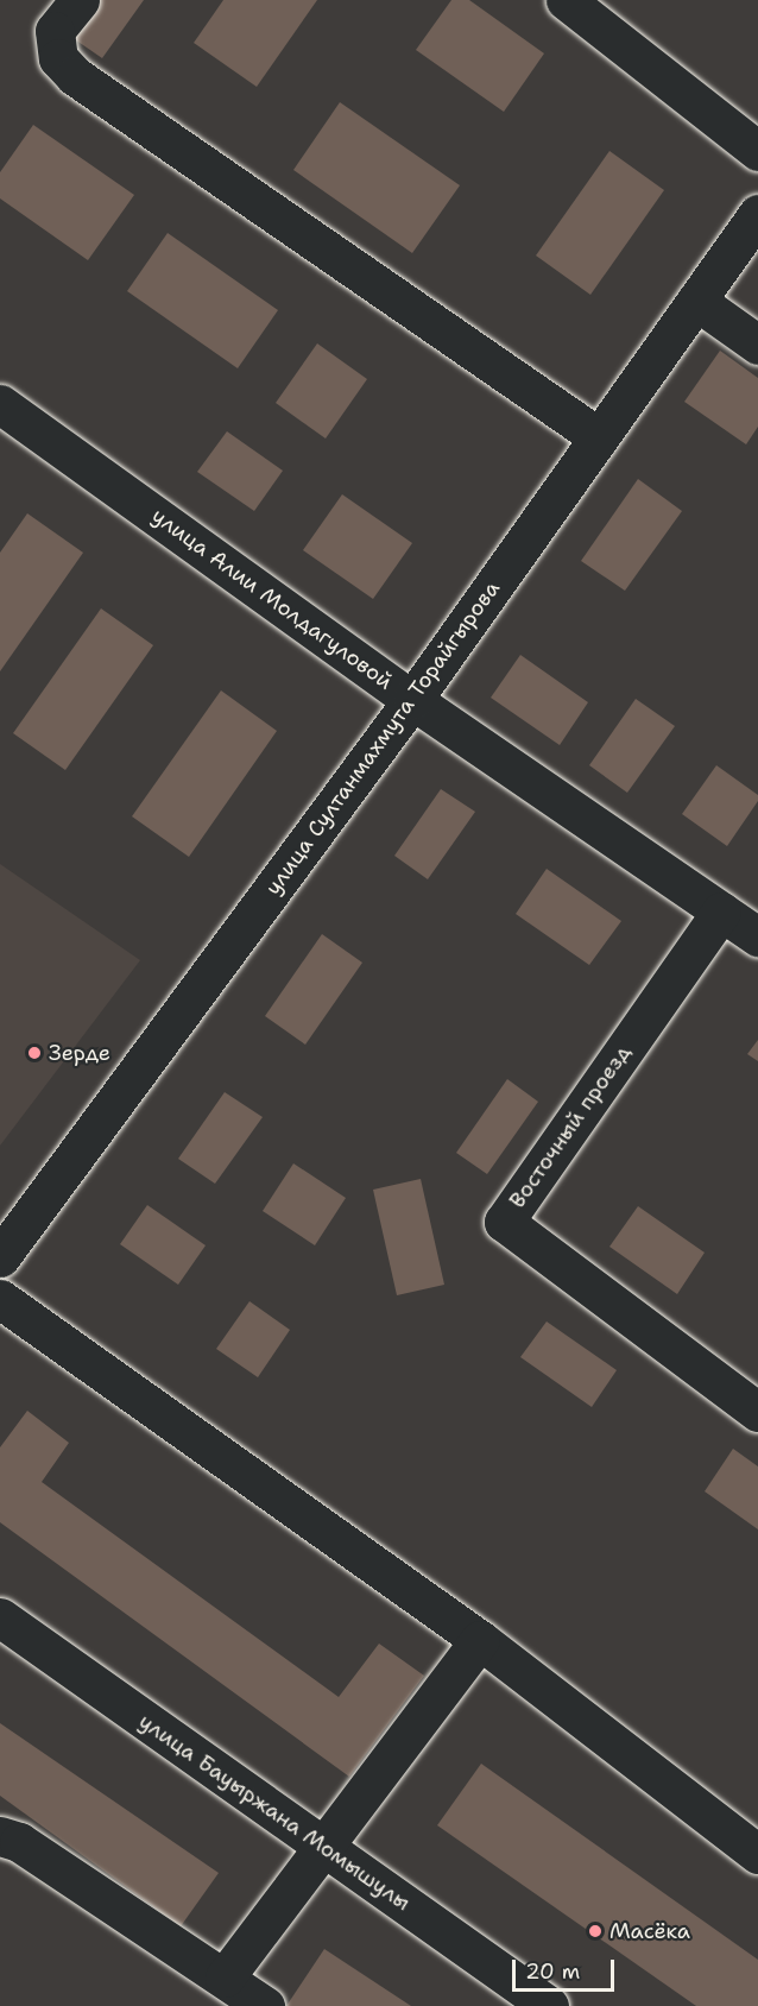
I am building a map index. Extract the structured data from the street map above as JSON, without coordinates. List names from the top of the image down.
{
  "streets": {
    "street": [
      "улица Алии Молдагуловой",
      "улица Султанмахмута Торайгырова",
      "Восточный проезд",
      "улица Бауыржана Момышулы"
    ]
  },
  "crossings": [
    ["улица Алии Молдагуловой", "улица Султанмахмута Торайгырова"],
    ["улица Алии Молдагуловой", "Восточный проезд"]
  ],
  "places": ["Зерде", "Масёка"],
  "scale_bar": "20 m"
}
